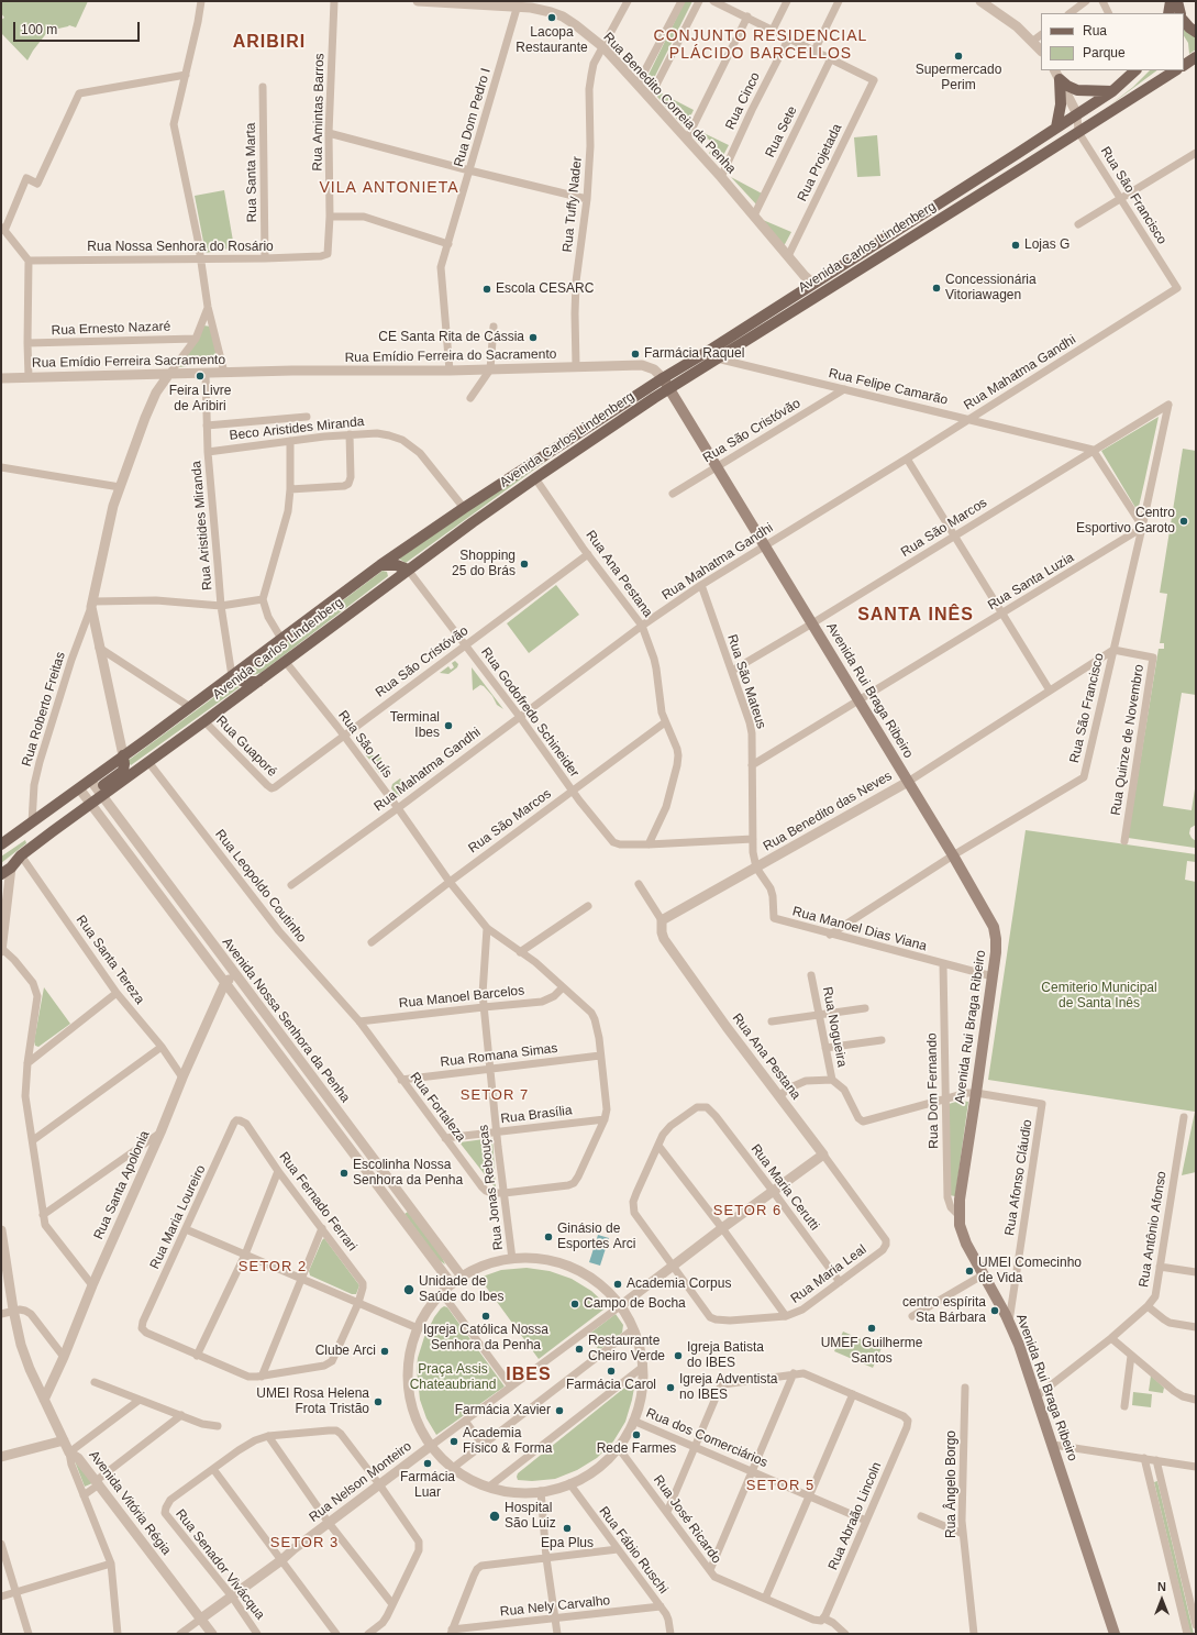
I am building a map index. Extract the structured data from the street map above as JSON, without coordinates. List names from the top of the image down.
{
  "streets": {
    "main road": ["Avenida Carlos Lindenberg", "Avenida Rui Braga Ribeiro"],
    "street": [
      "Rua Cinco",
      "Rua Benedito Correia da Penha",
      "Rua Amintas Barros",
      "Rua Dom Pedro I",
      "Rua Sete",
      "Rua Projetada",
      "Rua Santa Marta",
      "Rua São Francisco",
      "Rua Tuffy Nader",
      "Rua Nossa Senhora do Rosário",
      "Rua Ernesto Nazaré",
      "Rua Emídio Ferreira do Sacramento",
      "Rua Emídio Ferreira Sacramento",
      "Rua Mahatma Gandhi",
      "Rua Felipe Camarão",
      "Beco Aristides Miranda",
      "Rua São Cristóvão",
      "Rua Aristides Miranda",
      "Rua São Marcos",
      "Rua Ana Pestana",
      "Rua Santa Luzia",
      "Rua São Mateus",
      "Rua Roberto Freitas",
      "Rua Godofredo Schineider",
      "Rua Quinze de Novembro",
      "Rua São Luís",
      "Rua Guaporé",
      "Rua Benedito das Neves",
      "Rua Leopoldo Coutinho",
      "Rua Manoel Dias Viana",
      "Rua Santa Tereza",
      "Rua Manoel Barcelos",
      "Avenida Nossa Senhora da Penha",
      "Rua Nogueira",
      "Rua Romana Simas",
      "Rua Dom Fernando",
      "Rua Fortaleza",
      "Rua Brasília",
      "Rua Afonso Cláudio",
      "Rua Santa Apolonia",
      "Rua Jonas Rebouças",
      "Rua Maria Cerutti",
      "Rua Fernado Ferrari",
      "Rua Maria Loureiro",
      "Rua Antônio Afonso",
      "Rua Maria Leal",
      "Rua dos Comerciários",
      "Rua Nelson Monteiro",
      "Rua Ângelo Borgo",
      "Avenida Vitória Régia",
      "Rua Abraão Lincoln",
      "Rua José Ricardo",
      "Rua Fábio Ruschi",
      "Rua Senador Vivácqua",
      "Rua Nely Carvalho"
    ]
  },
  "crossings": [
    ["Rua Cinco", "Rua Benedito Correia da Penha"],
    ["Rua Benedito Correia da Penha", "Rua Dom Pedro I"],
    ["Rua Benedito Correia da Penha", "Rua Sete"],
    ["Rua Benedito Correia da Penha", "Rua Projetada"],
    ["Rua Benedito Correia da Penha", "Rua Tuffy Nader"],
    ["Rua Benedito Correia da Penha", "Avenida Carlos Lindenberg"],
    ["Rua Amintas Barros", "Rua Nossa Senhora do Rosário"],
    ["Rua Dom Pedro I", "Rua Emídio Ferreira do Sacramento"],
    ["Rua Sete", "Rua Projetada"],
    ["Rua Santa Marta", "Rua Nossa Senhora do Rosário"],
    ["Rua São Francisco", "Avenida Carlos Lindenberg"],
    ["Rua São Francisco", "Rua Mahatma Gandhi"],
    ["Rua São Francisco", "Rua São Marcos"],
    ["Rua São Francisco", "Rua Santa Luzia"],
    ["Rua São Francisco", "Avenida Rui Braga Ribeiro"],
    ["Rua São Francisco", "Rua Quinze de Novembro"],
    ["Rua São Francisco", "Rua Benedito das Neves"],
    ["Rua São Francisco", "Rua Manoel Dias Viana"],
    ["Rua Tuffy Nader", "Rua Emídio Ferreira do Sacramento"],
    ["Avenida Carlos Lindenberg", "Rua Emídio Ferreira do Sacramento"],
    ["Avenida Carlos Lindenberg", "Rua Felipe Camarão"],
    ["Avenida Carlos Lindenberg", "Beco Aristides Miranda"],
    ["Avenida Carlos Lindenberg", "Rua Aristides Miranda"],
    ["Avenida Carlos Lindenberg", "Rua Ana Pestana"],
    ["Avenida Carlos Lindenberg", "Avenida Rui Braga Ribeiro"],
    ["Avenida Carlos Lindenberg", "Rua Roberto Freitas"],
    ["Avenida Carlos Lindenberg", "Rua Godofredo Schineider"],
    ["Avenida Carlos Lindenberg", "Rua São Luís"],
    ["Avenida Carlos Lindenberg", "Rua Guaporé"],
    ["Avenida Carlos Lindenberg", "Rua Leopoldo Coutinho"],
    ["Avenida Carlos Lindenberg", "Rua Santa Tereza"],
    ["Avenida Carlos Lindenberg", "Avenida Nossa Senhora da Penha"],
    ["Rua Emídio Ferreira do Sacramento", "Rua Emídio Ferreira Sacramento"],
    ["Rua Emídio Ferreira do Sacramento", "Avenida Rui Braga Ribeiro"],
    ["Rua Emídio Ferreira Sacramento", "Rua Aristides Miranda"],
    ["Rua Mahatma Gandhi", "Rua Felipe Camarão"],
    ["Rua Mahatma Gandhi", "Rua Ana Pestana"],
    ["Rua Mahatma Gandhi", "Rua São Mateus"],
    ["Rua Mahatma Gandhi", "Avenida Rui Braga Ribeiro"],
    ["Rua Mahatma Gandhi", "Rua Godofredo Schineider"],
    ["Rua Mahatma Gandhi", "Rua São Luís"],
    ["Rua Felipe Camarão", "Rua São Cristóvão"],
    ["Rua Felipe Camarão", "Rua São Marcos"],
    ["Beco Aristides Miranda", "Rua Aristides Miranda"],
    ["Rua São Cristóvão", "Rua Ana Pestana"],
    ["Rua São Cristóvão", "Avenida Rui Braga Ribeiro"],
    ["Rua São Cristóvão", "Rua Godofredo Schineider"],
    ["Rua São Cristóvão", "Rua São Luís"],
    ["Rua São Cristóvão", "Rua Guaporé"],
    ["Rua São Marcos", "Rua Ana Pestana"],
    ["Rua São Marcos", "Rua São Mateus"],
    ["Rua São Marcos", "Avenida Rui Braga Ribeiro"],
    ["Rua São Marcos", "Rua Godofredo Schineider"],
    ["Rua São Marcos", "Rua São Luís"],
    ["Rua Ana Pestana", "Rua Godofredo Schineider"],
    ["Rua Ana Pestana", "Rua Benedito das Neves"],
    ["Rua Ana Pestana", "Rua Maria Leal"],
    ["Rua Santa Luzia", "Rua São Mateus"],
    ["Rua Santa Luzia", "Avenida Rui Braga Ribeiro"],
    ["Rua São Mateus", "Rua Benedito das Neves"],
    ["Rua São Mateus", "Rua Manoel Dias Viana"],
    ["Avenida Rui Braga Ribeiro", "Rua Benedito das Neves"],
    ["Avenida Rui Braga Ribeiro", "Rua Manoel Dias Viana"],
    ["Avenida Rui Braga Ribeiro", "Rua Dom Fernando"],
    ["Avenida Rui Braga Ribeiro", "Rua Afonso Cláudio"],
    ["Avenida Rui Braga Ribeiro", "Rua Antônio Afonso"],
    ["Rua Quinze de Novembro", "Rua Benedito das Neves"],
    ["Rua São Luís", "Rua Manoel Barcelos"],
    ["Rua São Luís", "Rua Romana Simas"],
    ["Rua São Luís", "Rua Fortaleza"],
    ["Rua São Luís", "Rua Brasília"],
    ["Rua São Luís", "Rua Jonas Rebouças"],
    ["Rua Benedito das Neves", "Rua Manoel Dias Viana"],
    ["Rua Leopoldo Coutinho", "Rua Manoel Barcelos"],
    ["Rua Leopoldo Coutinho", "Rua Fortaleza"],
    ["Rua Manoel Dias Viana", "Rua Dom Fernando"],
    ["Rua Santa Tereza", "Rua Santa Apolonia"],
    ["Rua Manoel Barcelos", "Rua Fortaleza"],
    ["Rua Manoel Barcelos", "Rua Jonas Rebouças"],
    ["Avenida Nossa Senhora da Penha", "Rua Santa Apolonia"],
    ["Rua Nogueira", "Rua Dom Fernando"],
    ["Rua Romana Simas", "Rua Fortaleza"],
    ["Rua Romana Simas", "Rua Jonas Rebouças"],
    ["Rua Fortaleza", "Rua Brasília"],
    ["Rua Fortaleza", "Rua Jonas Rebouças"],
    ["Rua Brasília", "Rua Jonas Rebouças"],
    ["Rua Santa Apolonia", "Avenida Vitória Régia"],
    ["Rua Maria Cerutti", "Rua Maria Leal"],
    ["Rua Fernado Ferrari", "Rua Maria Loureiro"],
    ["Rua dos Comerciários", "Rua Abraão Lincoln"],
    ["Rua Nelson Monteiro", "Avenida Vitória Régia"],
    ["Rua Nelson Monteiro", "Rua Senador Vivácqua"],
    ["Rua Abraão Lincoln", "Rua José Ricardo"],
    ["Rua Fábio Ruschi", "Rua Nely Carvalho"]
  ],
  "districts": [
    "CONJUNTO RESIDENCIAL PLÁCIDO BARCELLOS",
    "ARIBIRI",
    "VILA ANTONIETA",
    "SANTA INÊS",
    "SETOR 7",
    "SETOR 6",
    "SETOR 2",
    "IBES",
    "SETOR 5",
    "SETOR 3"
  ],
  "parks": ["Cemiterio Municipal de Santa Inês", "Praça Assis Chateaubriand"],
  "places": [
    "Lacopa Restaurante",
    "Supermercado Perim",
    "Lojas G",
    "Concessionária Vitoriawagen",
    "Escola CESARC",
    "CE Santa Rita de Cássia",
    "Farmácia Raquel",
    "Feira Livre de Aribiri",
    "Centro Esportivo Garoto",
    "Shopping 25 do Brás",
    "Terminal Ibes",
    "Escolinha Nossa Senhora da Penha",
    "Ginásio de Esportes Arci",
    "UMEI Comecinho de Vida",
    "Academia Corpus",
    "Unidade de Saúde do Ibes",
    "Campo de Bocha",
    "centro espírita Sta Bárbara",
    "Igreja Católica Nossa Senhora da Penha",
    "UMEF Guilherme Santos",
    "Restaurante Cheiro Verde",
    "Clube Arci",
    "Igreja Batista do IBES",
    "Farmácia Carol",
    "Igreja Adventista no IBES",
    "UMEI Rosa Helena Frota Tristão",
    "Farmácia Xavier",
    "Rede Farmes",
    "Academia Físico & Forma",
    "Farmácia Luar",
    "Hospital São Luiz",
    "Epa Plus"
  ],
  "legend": ["Rua", "Parque"],
  "scale_bar": "100 m",
  "north": "top"
}
